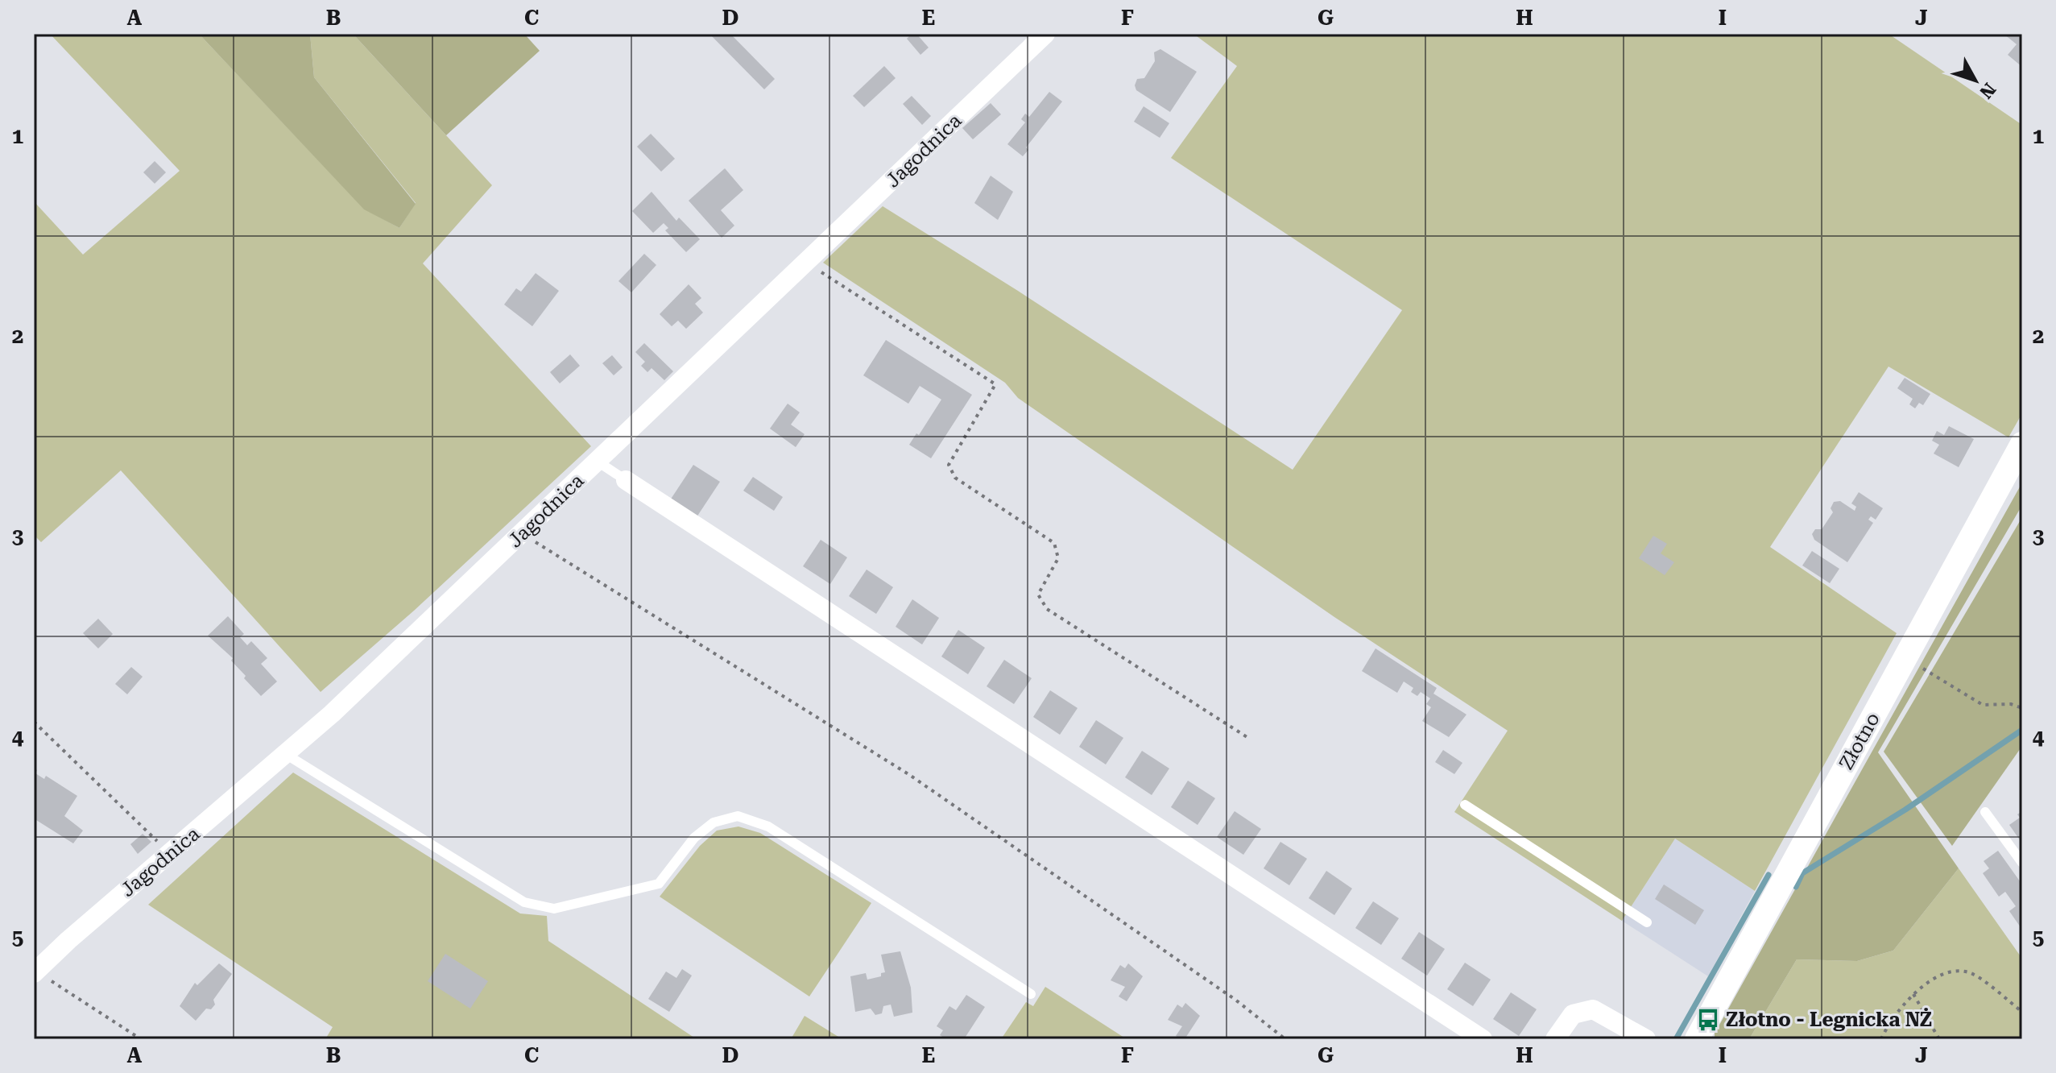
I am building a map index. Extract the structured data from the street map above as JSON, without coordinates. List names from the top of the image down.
{
  "streets": {
    "street": ["Jagodnica", "Złotno"]
  },
  "places": {
    "bus stop": ["Złotno - Legnicka NŻ"]
  },
  "north": "bottom right",
  "grid": {
    "columns": [
      "A",
      "B",
      "C",
      "D",
      "E",
      "F",
      "G",
      "H",
      "I",
      "J"
    ],
    "rows": [
      "1",
      "2",
      "3",
      "4",
      "5"
    ]
  }
}
